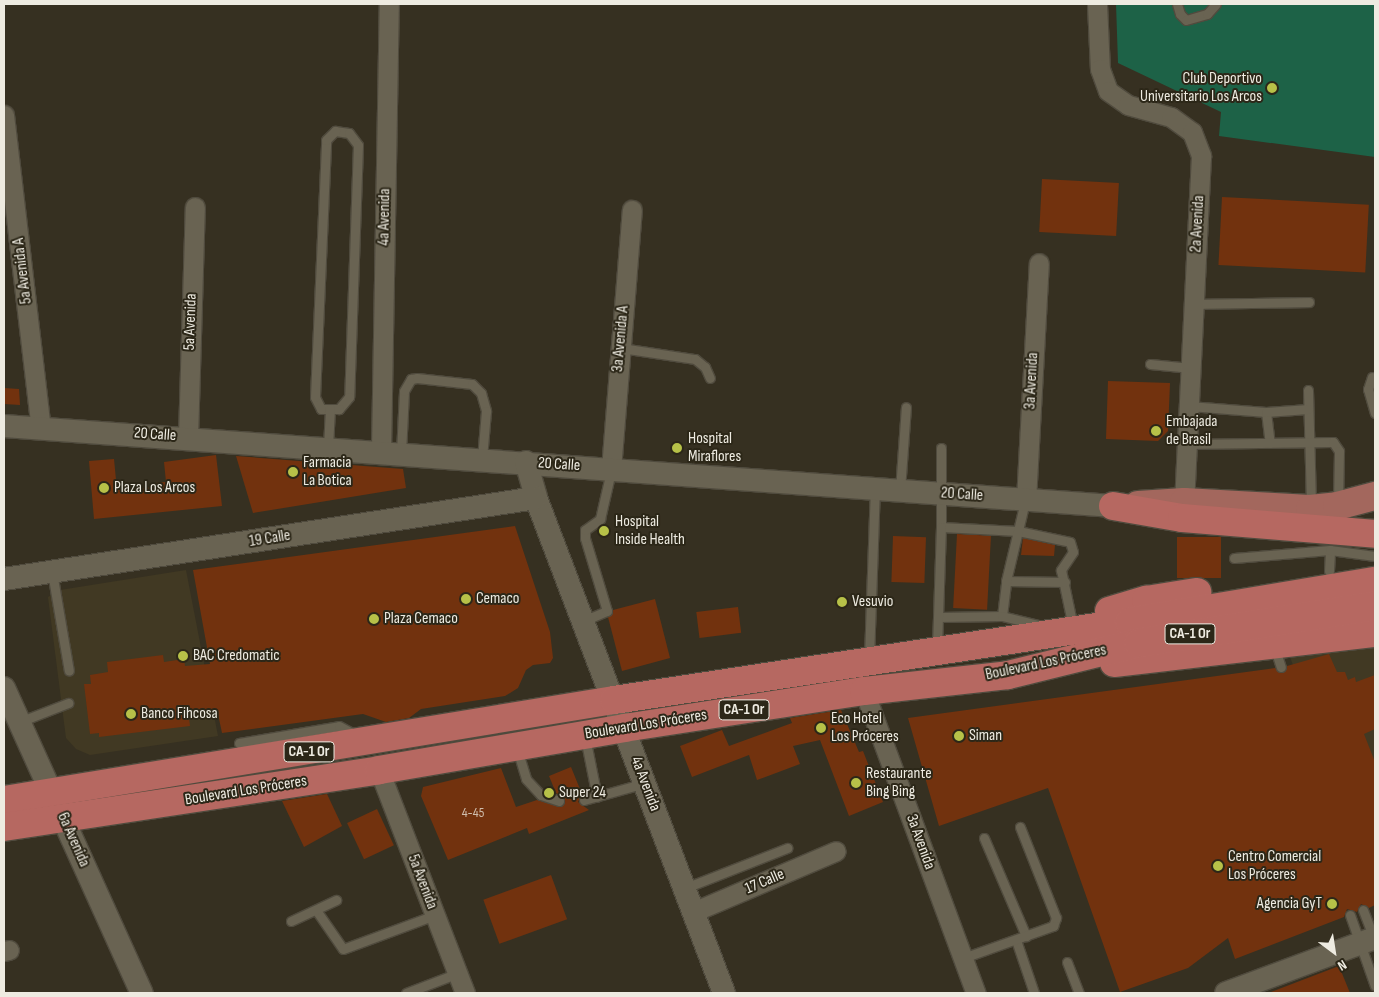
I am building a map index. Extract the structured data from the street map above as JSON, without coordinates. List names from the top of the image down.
{
  "streets": {
    "highway": ["CA-1 Or", "Boulevard Los Próceres"],
    "street": [
      "4a Avenida",
      "2a Avenida",
      "5a Avenida A",
      "5a Avenida",
      "3a Avenida A",
      "3a Avenida",
      "20 Calle",
      "19 Calle",
      "6a Avenida",
      "17 Calle"
    ]
  },
  "crossings": [
    ["4a Avenida", "20 Calle"],
    ["4a Avenida", "19 Calle"],
    ["4a Avenida", "Boulevard Los Próceres"],
    ["4a Avenida", "17 Calle"],
    ["5a Avenida A", "20 Calle"],
    ["5a Avenida", "20 Calle"],
    ["5a Avenida", "Boulevard Los Próceres"],
    ["3a Avenida A", "20 Calle"],
    ["3a Avenida", "20 Calle"],
    ["3a Avenida", "Boulevard Los Próceres"],
    ["Boulevard Los Próceres", "6a Avenida"]
  ],
  "places": [
    "Club Deportivo Universitario Los Arcos",
    "Embajada de Brasil",
    "Hospital Miraflores",
    "Farmacia La Botica",
    "Plaza Los Arcos",
    "Hospital Inside Health",
    "Cemaco",
    "Vesuvio",
    "Plaza Cemaco",
    "BAC Credomatic",
    "Banco Fihcosa",
    "Eco Hotel Los Próceres",
    "Siman",
    "Restaurante Bing Bing",
    "Super 24",
    "Centro Comercial Los Próceres",
    "Agencia GyT"
  ],
  "house_numbers": ["4-45"],
  "north": "bottom right"
}
